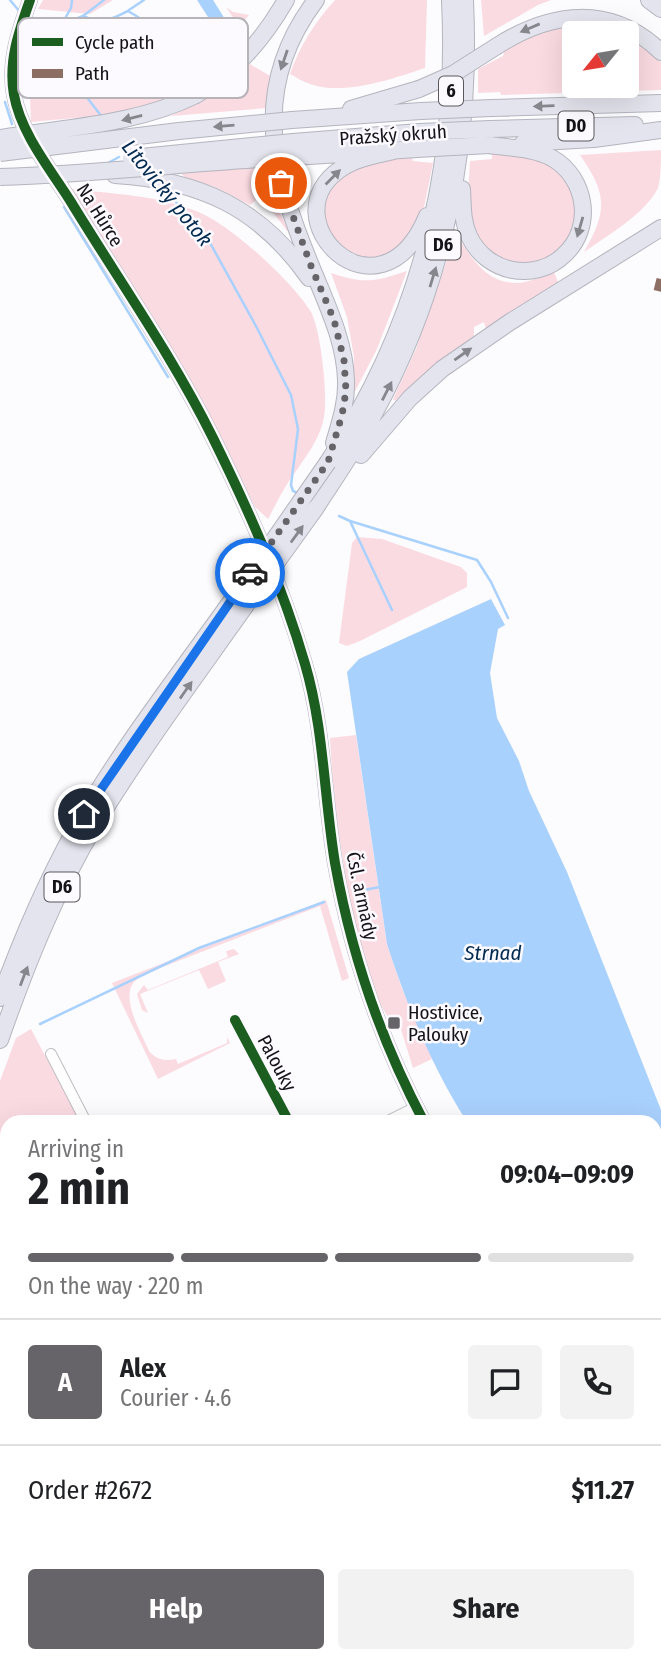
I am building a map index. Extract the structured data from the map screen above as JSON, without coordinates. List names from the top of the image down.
{
  "streets": {
    "highway": [
      "6",
      "D0",
      "Pražský okruh",
      "D6"
    ],
    "main road": ["Na Hůrce", "Čsl. armády"],
    "street": ["Palouky"]
  },
  "crossings": [
    ["6", "D6"],
    ["Na Hůrce", "Čsl. armády"]
  ],
  "water": ["Litovický potok", "Strnad"],
  "places": {
    "transit": ["Hostivice, Palouky"]
  },
  "legend": ["Cycle path", "Path"],
  "north": "bottom left",
  "page": {
    "heading": ["2 min", "Arriving in", "09:04–09:09"],
    "panel": [
      "Alex",
      "Courier · 4.6",
      "Order #2672",
      "$11.27"
    ],
    "bar": "On the way · 220 m",
    "round": "A",
    "buttons": ["Help", "Share"]
  }
}
